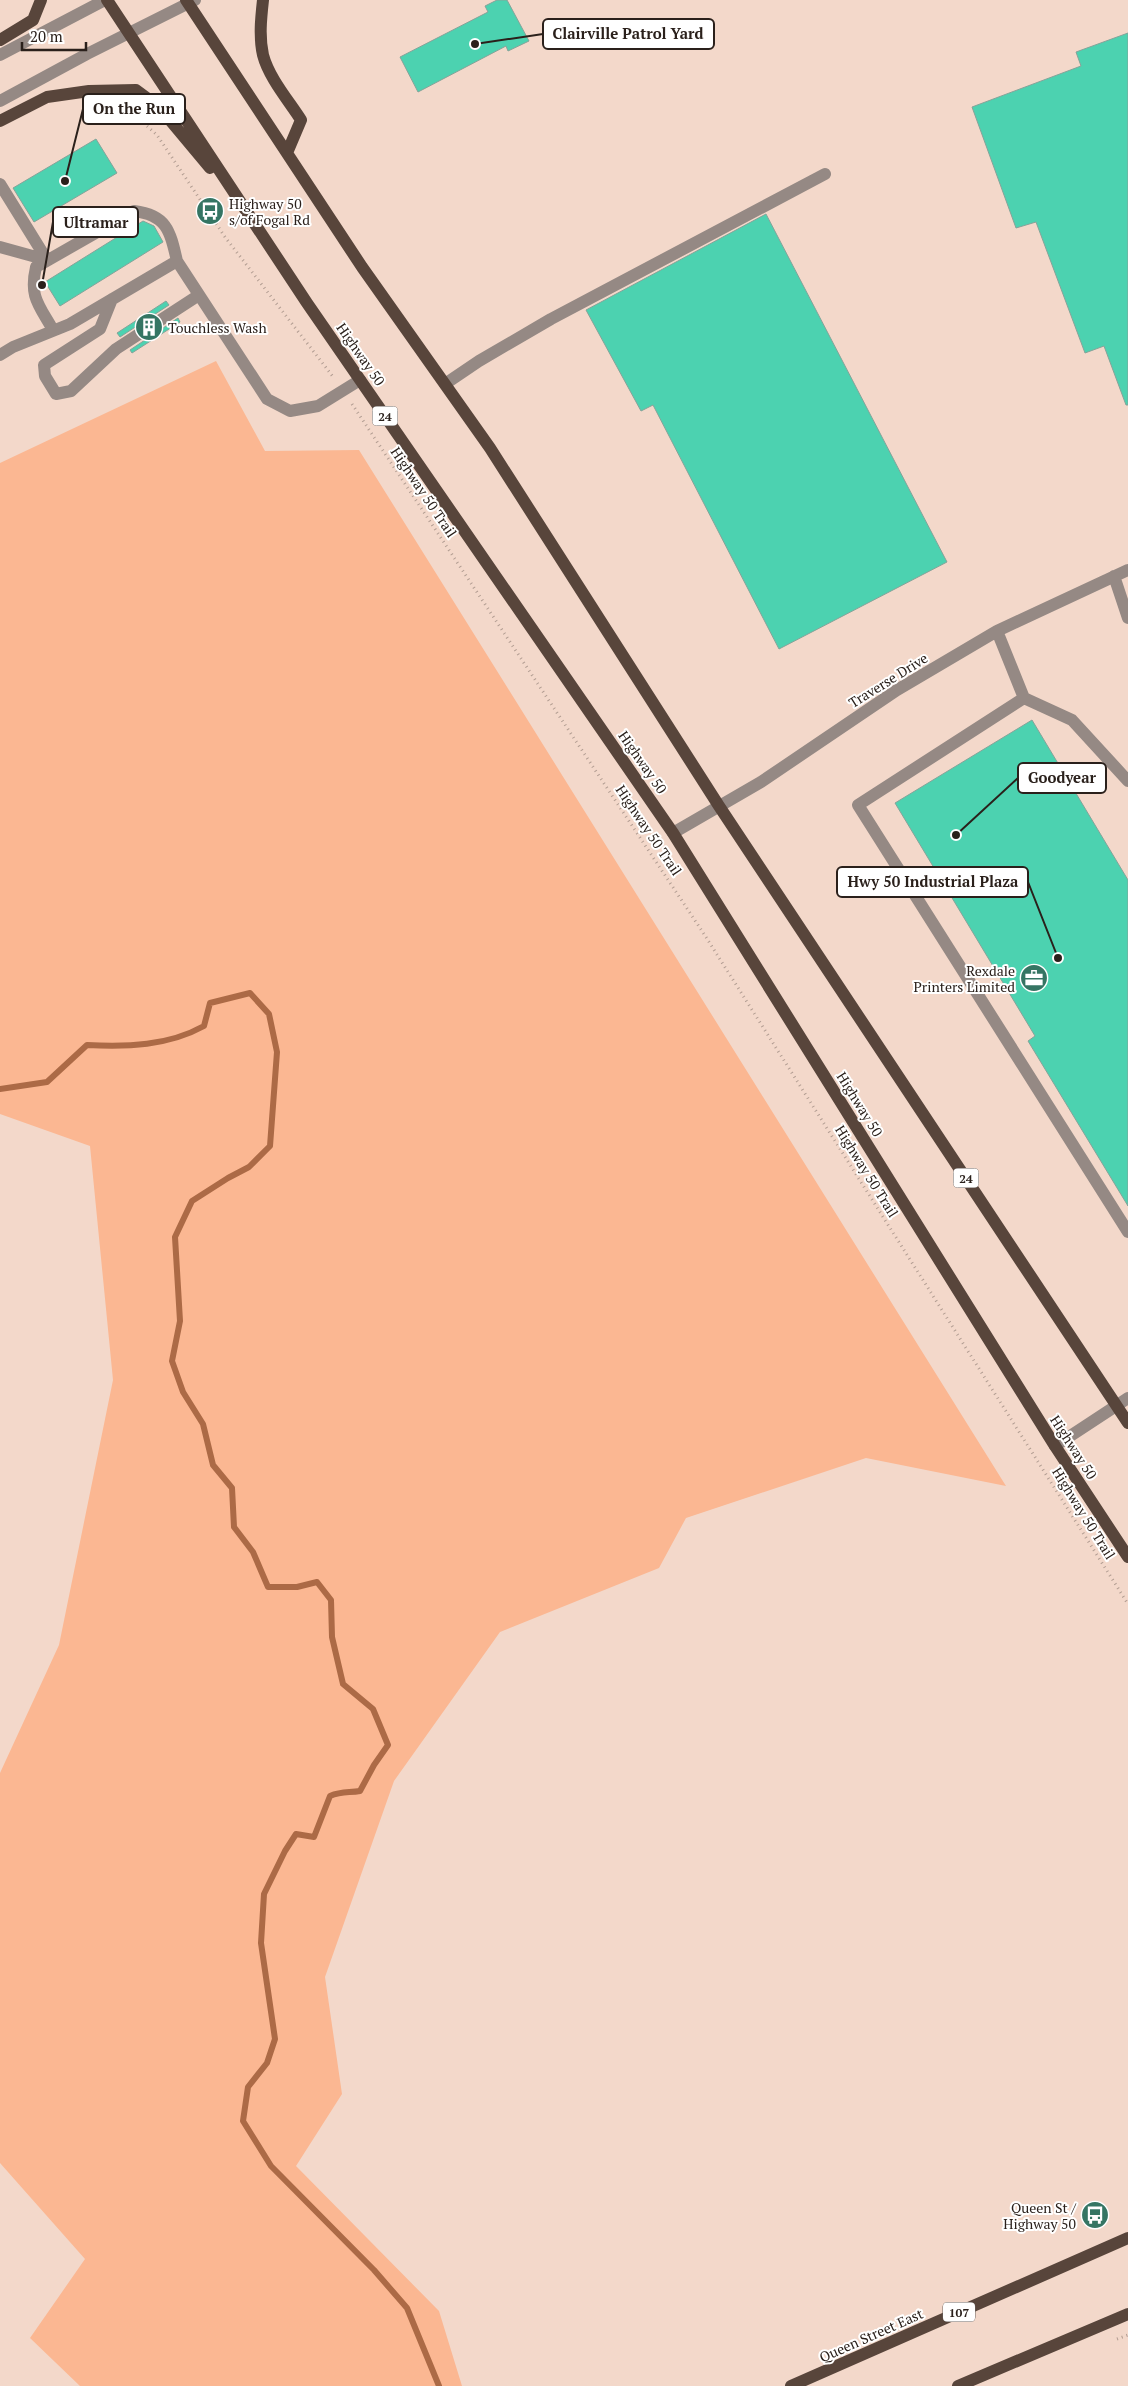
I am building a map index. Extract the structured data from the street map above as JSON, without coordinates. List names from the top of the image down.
{
  "streets": {
    "main road": [
      "Highway 50",
      "24",
      "107",
      "Queen Street East"
    ],
    "street": ["Traverse Drive"],
    "path": ["Highway 50 Trail"]
  },
  "crossings": [
    ["Highway 50", "Traverse Drive"],
    ["24", "Traverse Drive"]
  ],
  "places": {
    "other": [
      "Clairville Patrol Yard",
      "On the Run",
      "Ultramar",
      "Goodyear",
      "Hwy 50 Industrial Plaza"
    ],
    "bus stop": ["Highway 50 s/of Fogal Rd", "Queen St / Highway 50"],
    "building": ["Touchless Wash"],
    "office": ["Rexdale Printers Limited"]
  },
  "scale_bar": "20 m"
}
